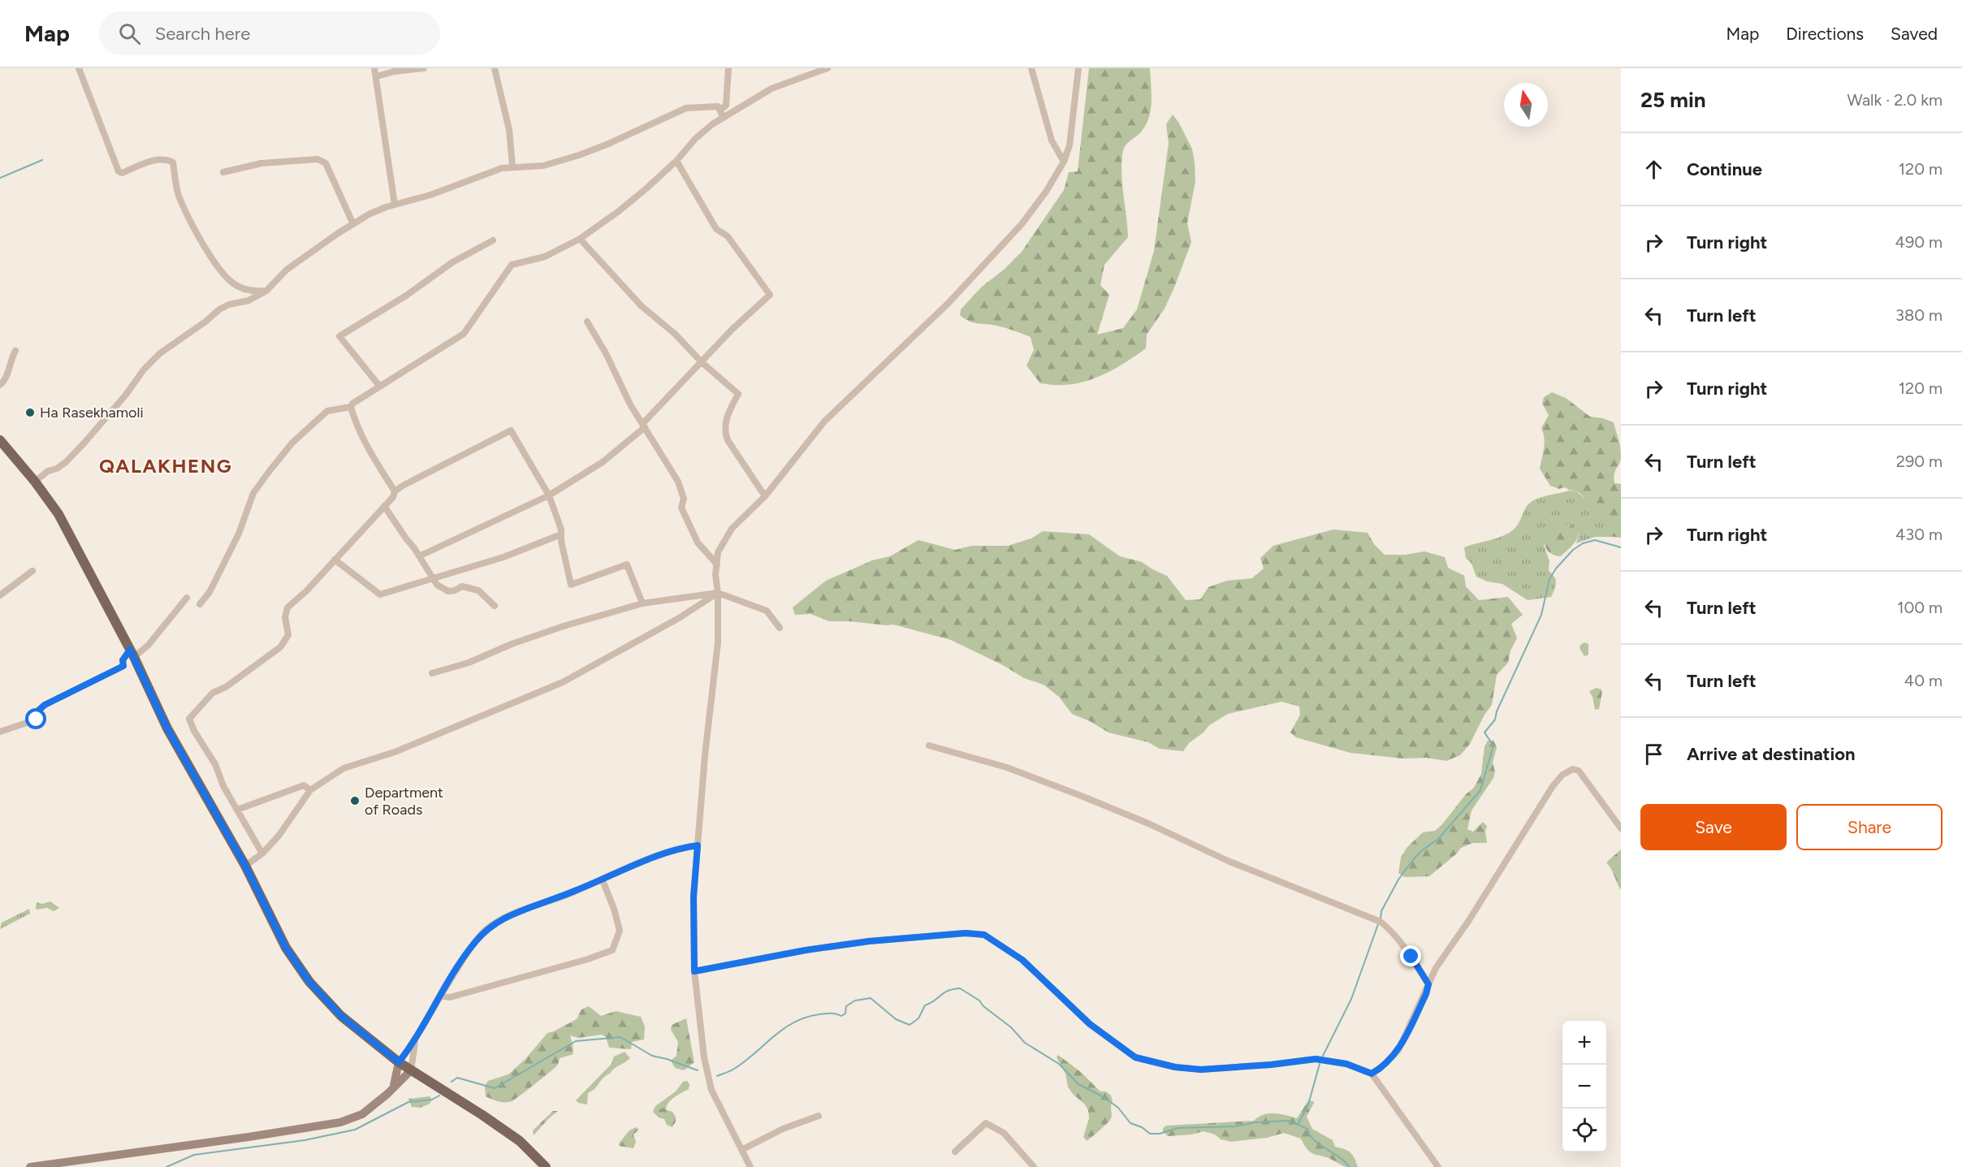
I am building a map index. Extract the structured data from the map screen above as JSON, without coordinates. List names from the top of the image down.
{
  "districts": ["QALAKHENG"],
  "places": ["Ha Rasekhamoli", "Department of Roads"],
  "north": "top",
  "page": {
    "header": "Map",
    "search": "Search here",
    "nav": ["Map", "Directions", "Saved"],
    "heading": ["25 min", "Walk · 2.0 km"],
    "list": [
      ["Continue", "120 m"],
      ["Turn right", "490 m"],
      ["Turn left", "380 m"],
      ["Turn right", "120 m"],
      ["Turn left", "290 m"],
      ["Turn right", "430 m"],
      ["Turn left", "100 m"],
      ["Turn left", "40 m"],
      "Arrive at destination"
    ],
    "buttons": ["Save", "Share"],
    "map_buttons": ["+", "−"]
  }
}
